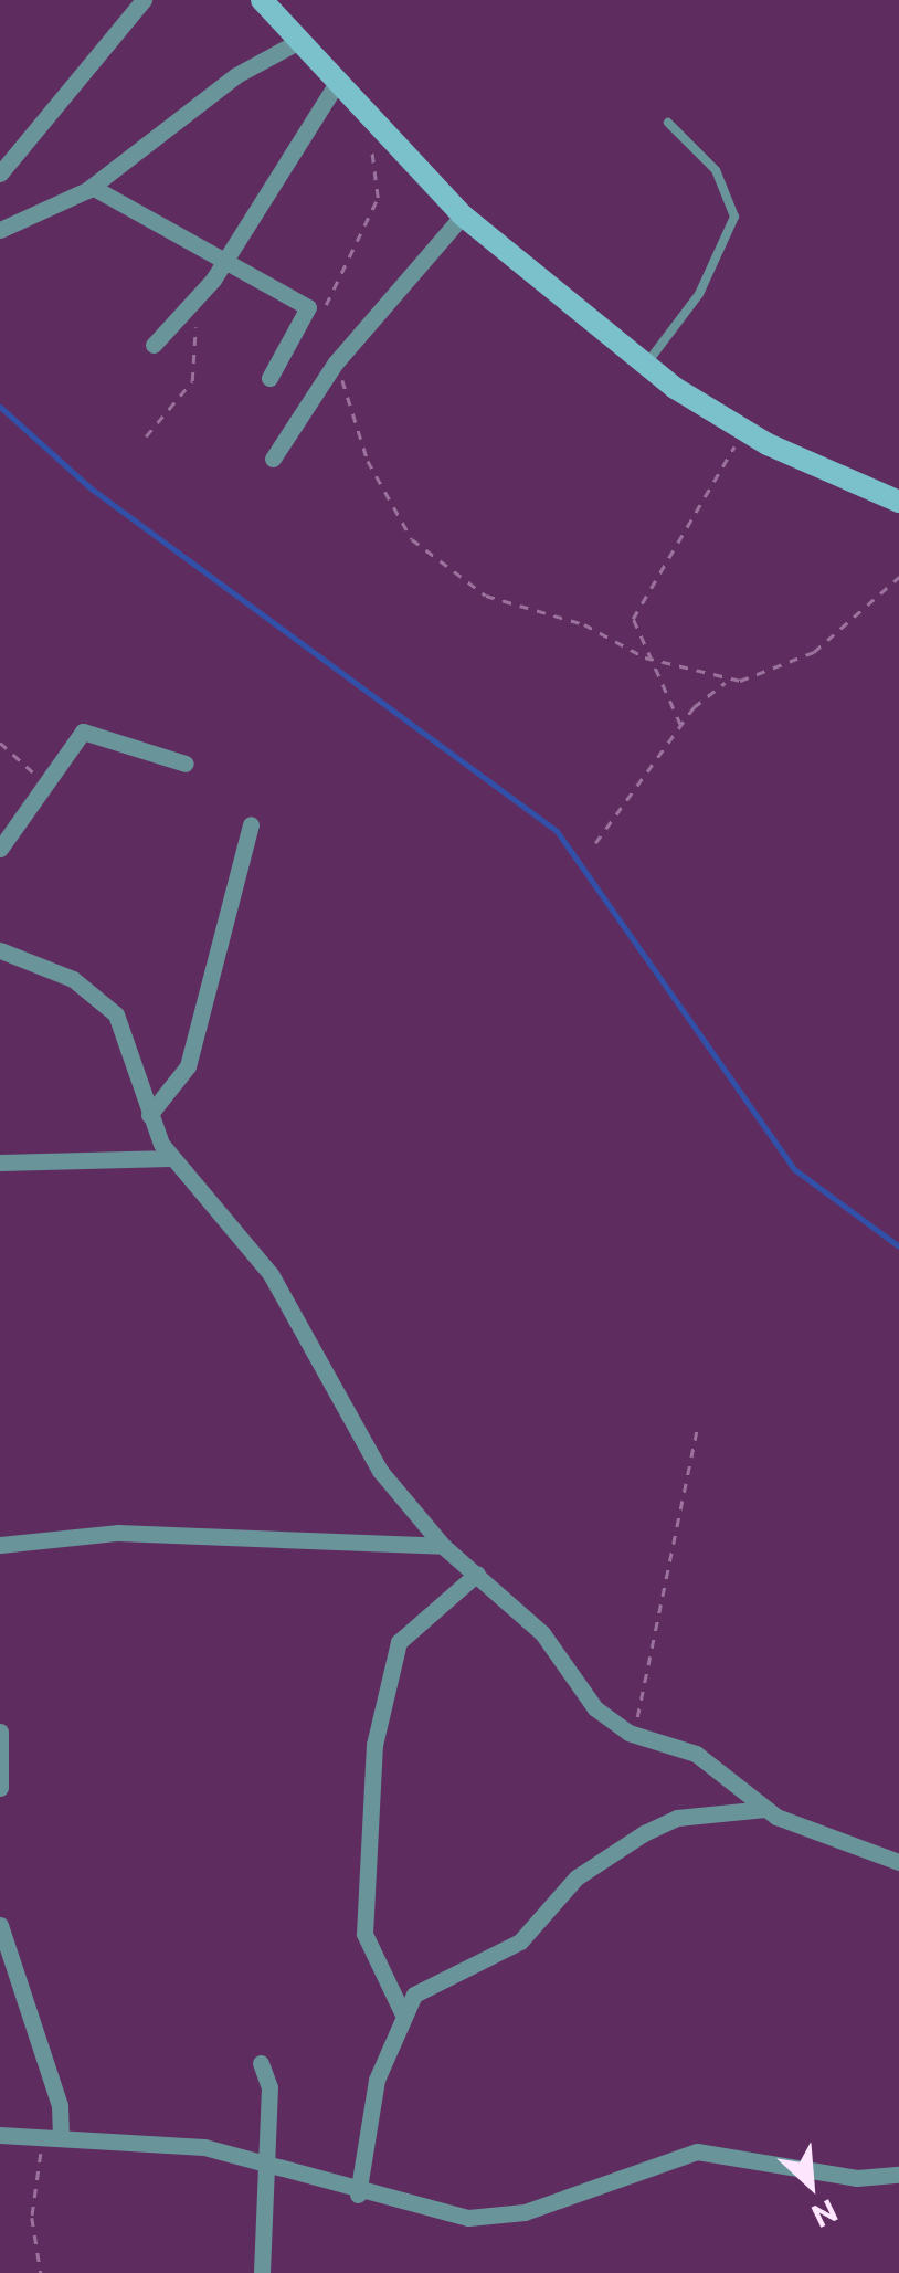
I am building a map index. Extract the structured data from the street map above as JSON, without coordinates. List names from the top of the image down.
{
  "north": "bottom right"
}
